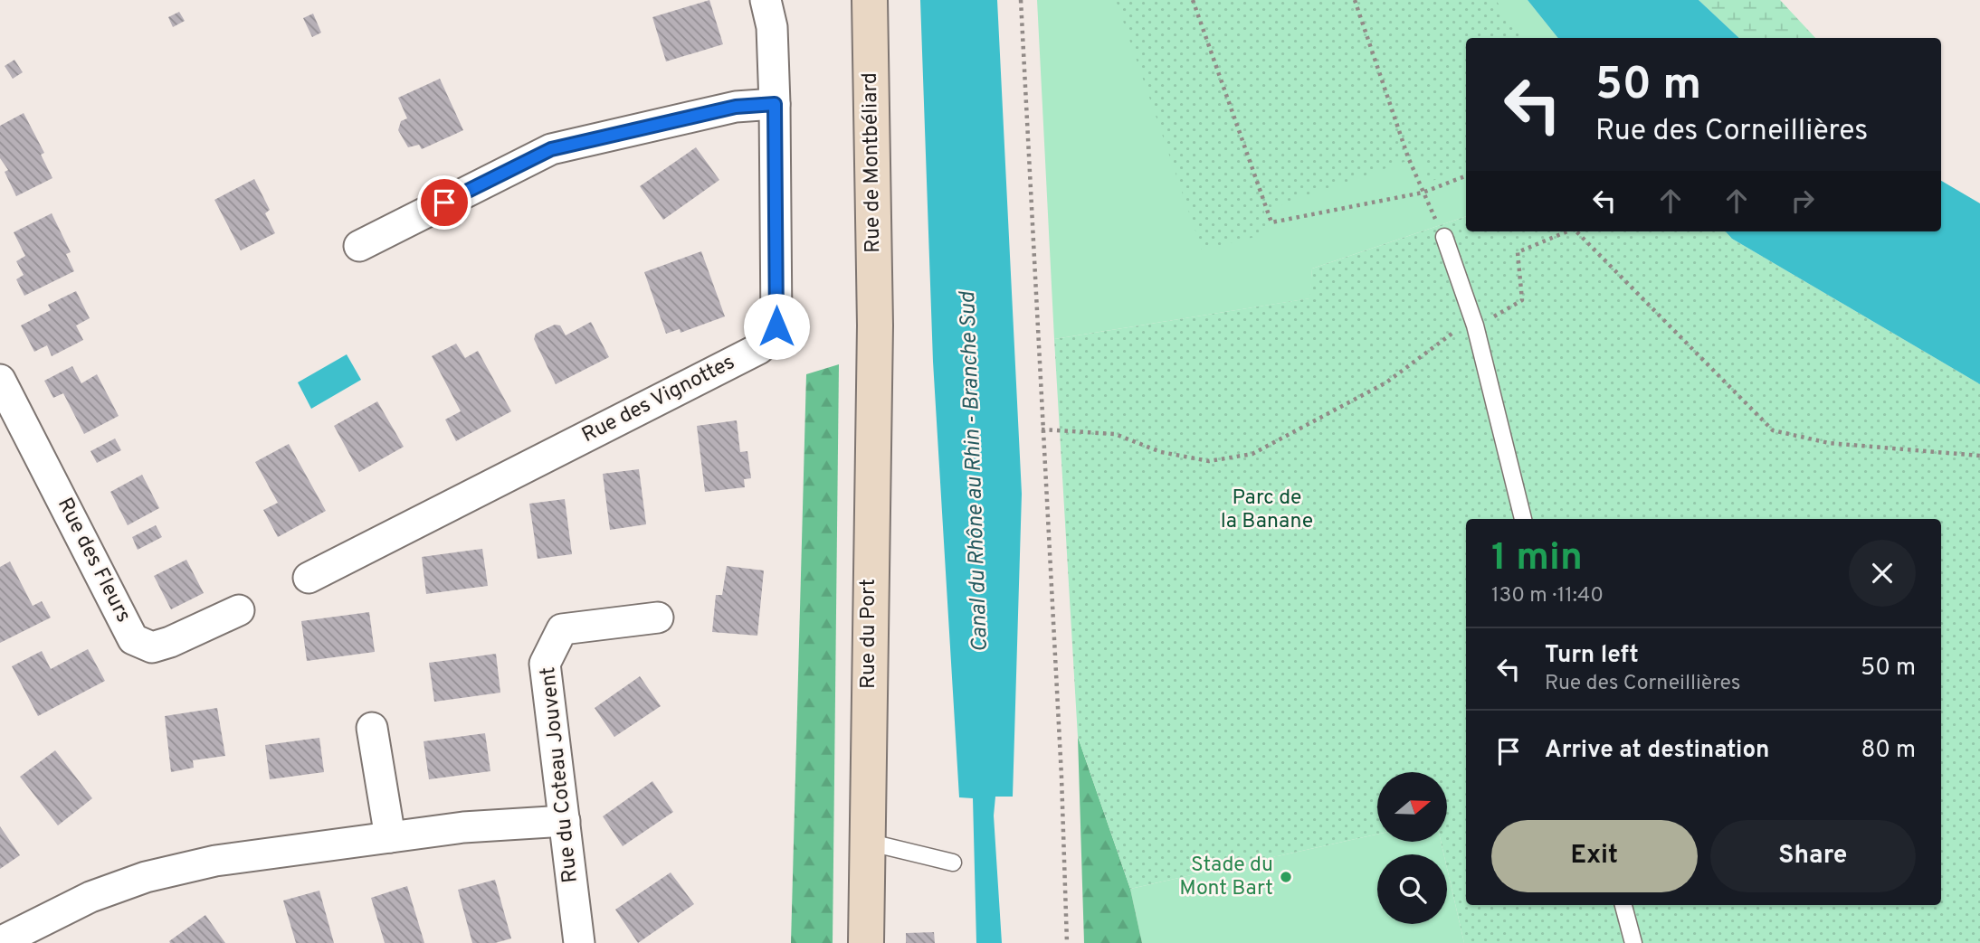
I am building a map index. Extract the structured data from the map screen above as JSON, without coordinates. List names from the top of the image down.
{
  "streets": {
    "main road": ["Rue de Montbéliard", "Rue du Port"],
    "street": ["Rue des Vignottes", "Rue des Fleurs", "Rue du Coteau Jouvent"]
  },
  "crossings": [
    ["Rue de Montbéliard", "Rue du Port"]
  ],
  "water": ["Canal du Rhône au Rhin - Branche Sud"],
  "parks": ["Parc de la Banane"],
  "places": ["Stade du Mont Bart"],
  "north": "right",
  "page": {
    "turn": ["50 m", "Rue des Corneillières"],
    "heading": ["1 min", "130 m · 11:40"],
    "list": [
      {
        "name": "Turn left",
        "note": "Rue des Corneillières",
        "value": "50 m"
      },
      {
        "name": "Arrive at destination",
        "value": "80 m"
      }
    ],
    "buttons": ["Exit", "Share"]
  }
}
